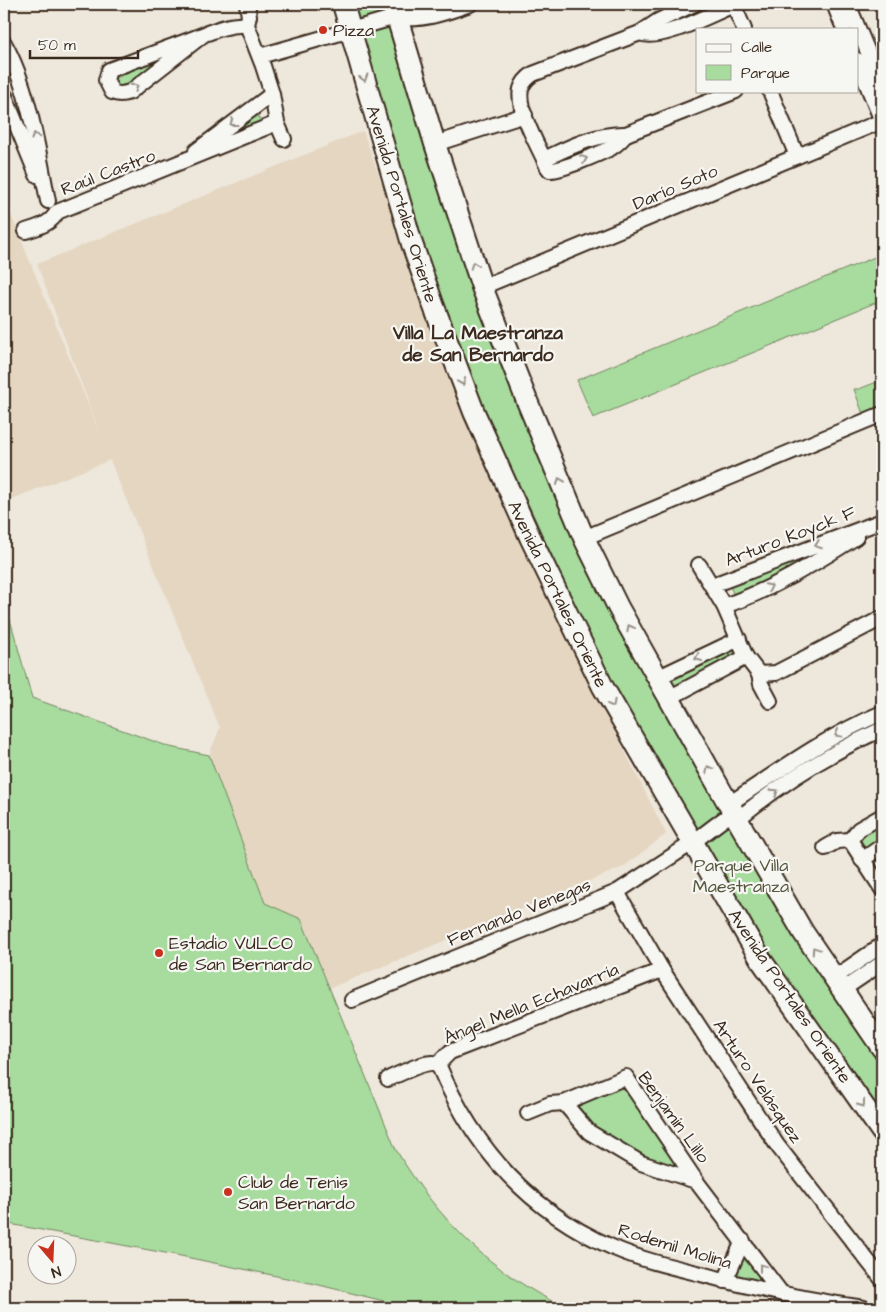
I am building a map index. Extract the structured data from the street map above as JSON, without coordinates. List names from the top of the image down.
{
  "streets": {
    "street": [
      "Raúl Castro",
      "Darío Soto",
      "Avenida Portales Oriente",
      "Arturo Koyck F",
      "Fernando Venegas",
      "Ángel Mella Echavarría",
      "Arturo Velásquez",
      "Benjamín Lillo",
      "Rodemil Molina"
    ]
  },
  "crossings": [
    ["Avenida Portales Oriente", "Fernando Venegas"],
    ["Fernando Venegas", "Arturo Velásquez"],
    ["Ángel Mella Echavarría", "Arturo Velásquez"],
    ["Ángel Mella Echavarría", "Rodemil Molina"],
    ["Benjamín Lillo", "Rodemil Molina"]
  ],
  "districts": ["Villa La Maestranza de San Bernardo"],
  "parks": ["Parque Villa Maestranza"],
  "places": ["Pizza", "Estadio VULCO de San Bernardo", "Club de Tenis San Bernardo"],
  "legend": ["Calle", "Parque"],
  "scale_bar": "50 m",
  "north": "bottom"
}
